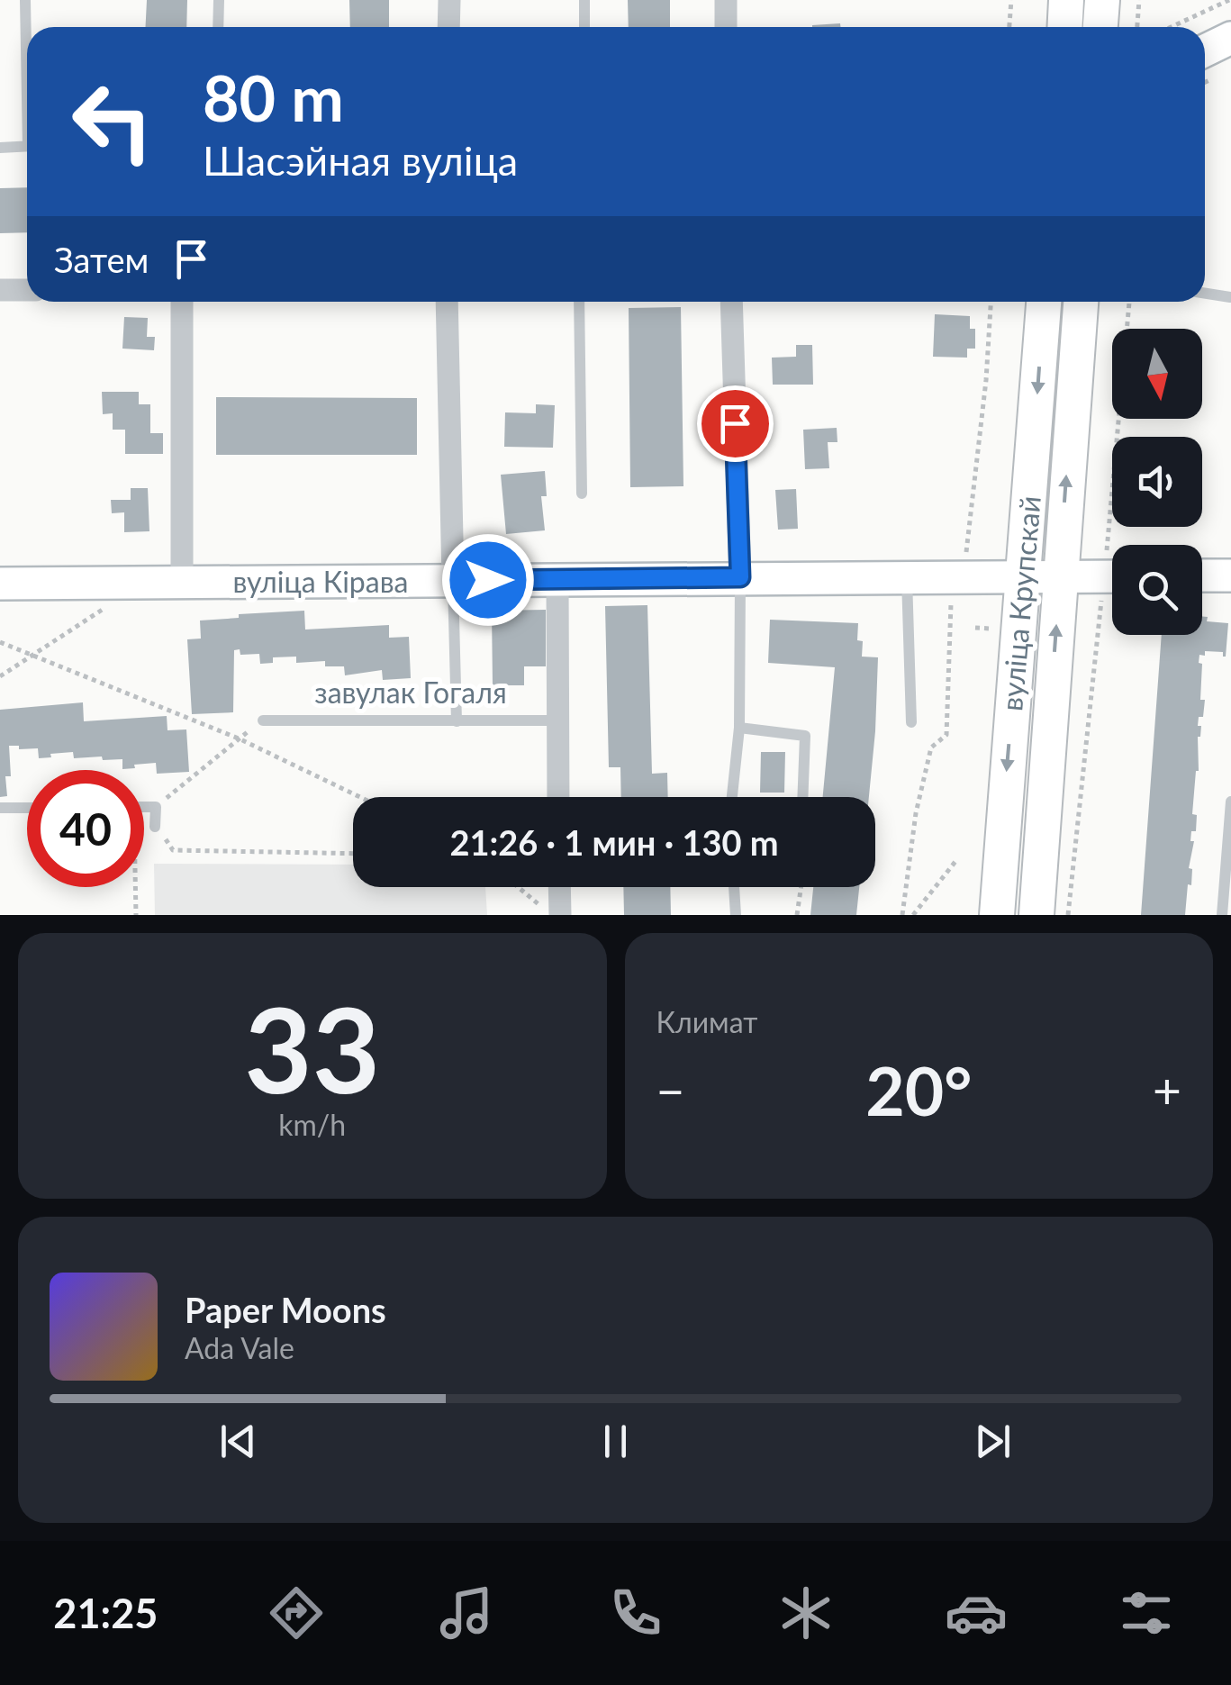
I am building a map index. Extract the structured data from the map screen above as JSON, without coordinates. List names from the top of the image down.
{
  "streets": {
    "main road": ["вуліца Крупскай"],
    "street": ["вуліца Кірава"],
    "lane": ["завулак Гогаля"]
  },
  "crossings": [
    ["вуліца Кірава", "вуліца Крупскай"]
  ],
  "north": "bottom",
  "page": {
    "turn": ["80 m", "Шасэйная вуліца"],
    "then": "Затем",
    "limit": "40",
    "trip": "21:26 · 1 мин · 130 m",
    "tile": [
      ["33", "km/h"],
      "Климат"
    ],
    "heat": ["−", "20°", "+"],
    "song": ["Paper Moons", "Ada Vale"],
    "tabs": "21:25"
  }
}
